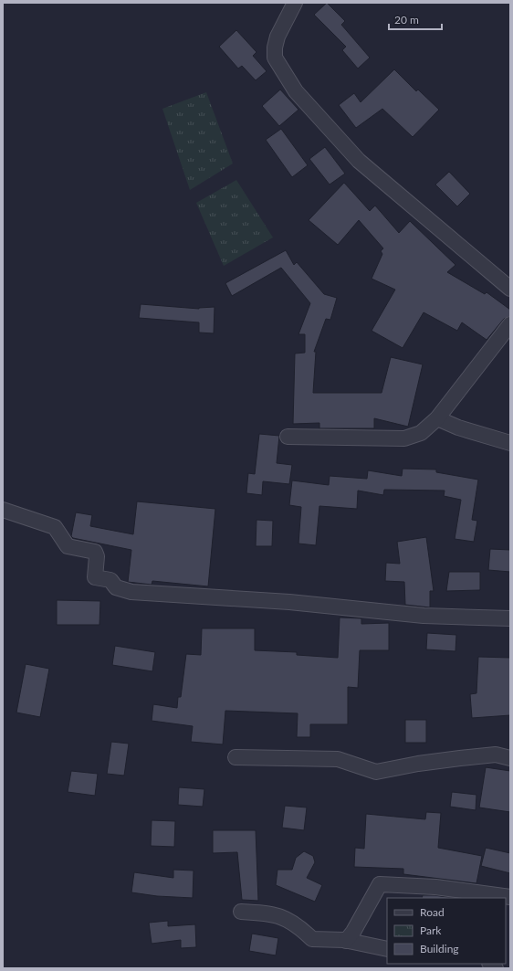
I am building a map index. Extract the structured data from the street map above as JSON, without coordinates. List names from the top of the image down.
{
  "legend": ["Road", "Park", "Building"],
  "scale_bar": "20 m"
}
